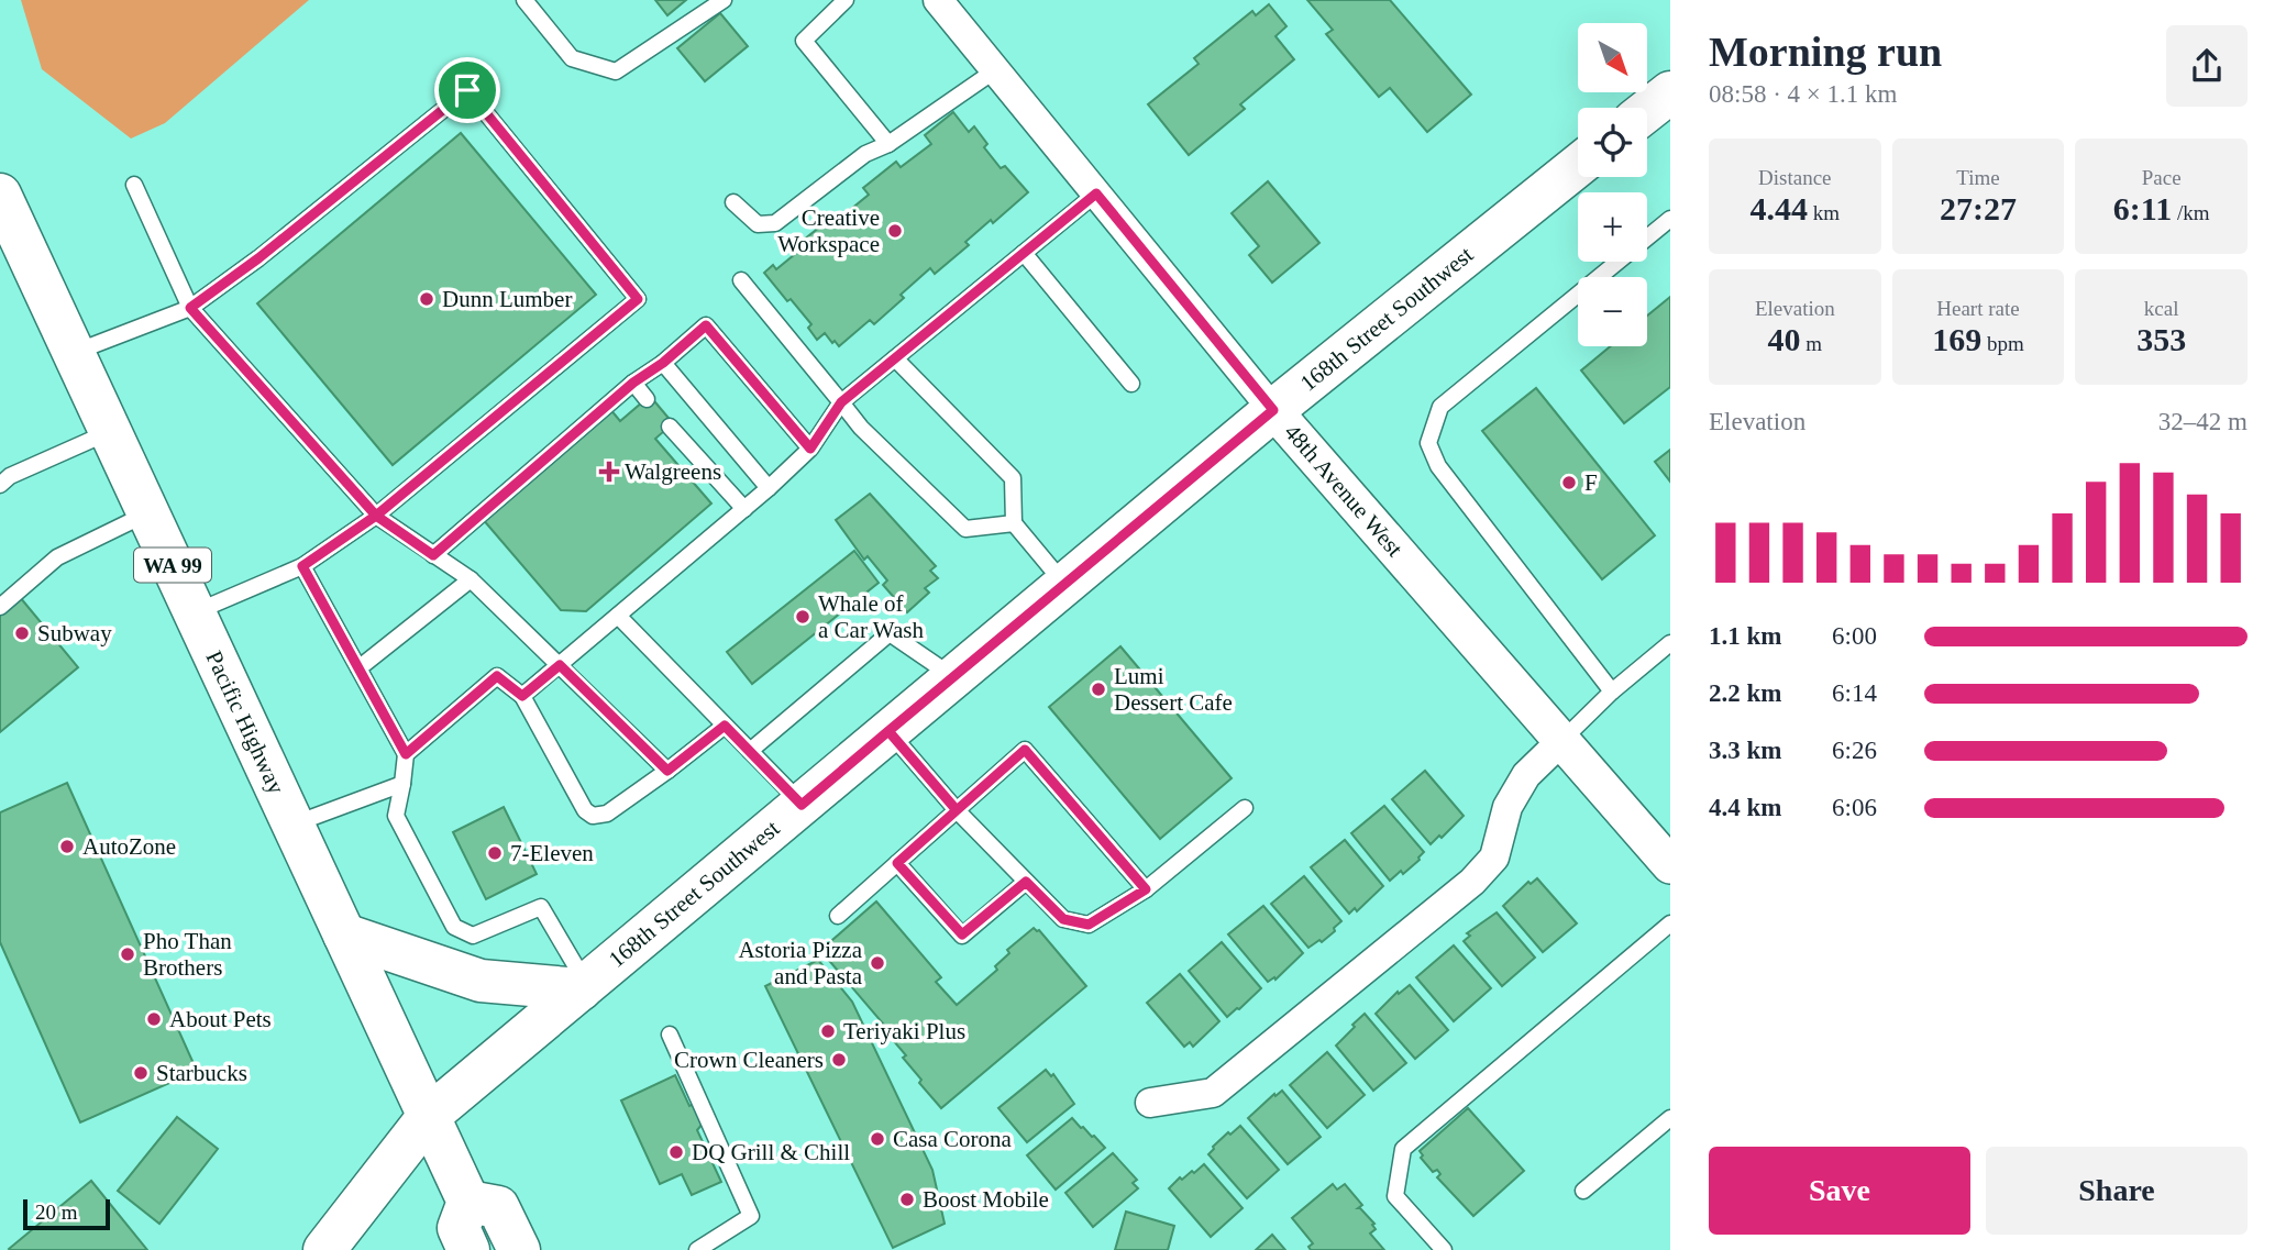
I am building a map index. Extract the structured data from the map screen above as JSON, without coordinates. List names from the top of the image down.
{
  "streets": {
    "main road": ["168th Street Southwest", "WA 99", "Pacific Highway"],
    "street": ["48th Avenue West"]
  },
  "crossings": [
    ["168th Street Southwest", "48th Avenue West"],
    ["168th Street Southwest", "Pacific Highway"]
  ],
  "places": {
    "other": [
      "Creative Workspace",
      "Dunn Lumber",
      "F",
      "Whale of a Car Wash",
      "Subway",
      "Lumi Dessert Cafe",
      "AutoZone",
      "7-Eleven",
      "Pho Than Brothers",
      "Astoria Pizza and Pasta",
      "About Pets",
      "Teriyaki Plus",
      "Crown Cleaners",
      "Starbucks",
      "Casa Corona",
      "DQ Grill & Chill",
      "Boost Mobile"
    ],
    "health": ["Walgreens"]
  },
  "scale_bar": "20 m",
  "north": "bottom right",
  "page": {
    "heading": ["Morning run", "08:58 · 4 × 1.1 km"],
    "map_buttons": ["+", "−"],
    "stats": [
      ["Distance", "4.44 km"],
      ["Time", "27:27"],
      ["Pace", "6:11 /km"],
      ["Elevation", "40 m"],
      ["Heart rate", "169 bpm"],
      ["kcal", "353"]
    ],
    "chart": ["Elevation", "32–42 m"],
    "list": [
      {
        "name": "1.1 km",
        "note": "6:00"
      },
      {
        "name": "2.2 km",
        "note": "6:14"
      },
      {
        "name": "3.3 km",
        "note": "6:26"
      },
      {
        "name": "4.4 km",
        "note": "6:06"
      }
    ],
    "buttons": ["Save", "Share"],
    "scale": "20 m"
  }
}
